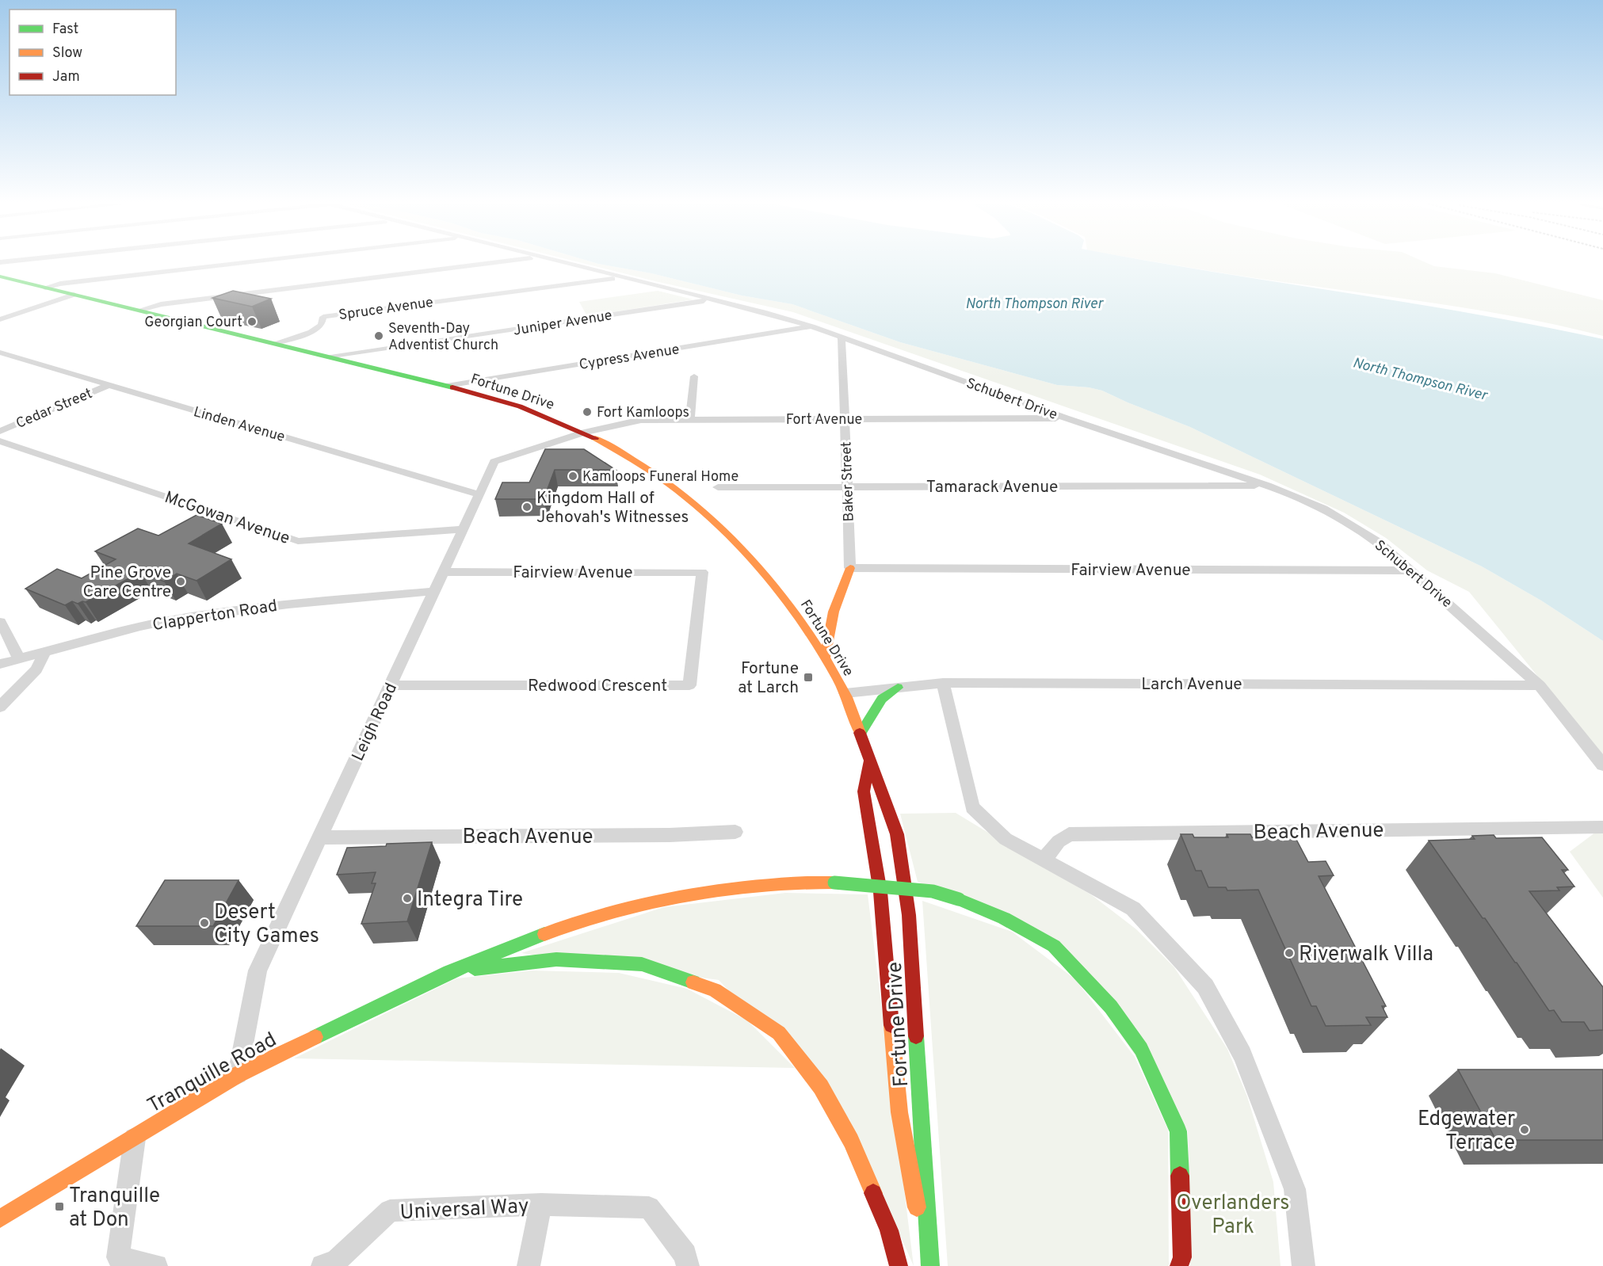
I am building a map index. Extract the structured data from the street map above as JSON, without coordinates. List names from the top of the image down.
{
  "streets": {
    "main road": ["Fortune Drive", "Tranquille Road"],
    "street": [
      "Spruce Avenue",
      "Juniper Avenue",
      "Cypress Avenue",
      "Schubert Drive",
      "Cedar Street",
      "Fort Avenue",
      "Linden Avenue",
      "Baker Street",
      "Tamarack Avenue",
      "McGowan Avenue",
      "Fairview Avenue",
      "Clapperton Road",
      "Larch Avenue",
      "Redwood Crescent",
      "Leigh Road",
      "Beach Avenue",
      "Universal Way"
    ]
  },
  "crossings": [
    ["Spruce Avenue", "Fortune Drive"],
    ["Spruce Avenue", "Schubert Drive"],
    ["Juniper Avenue", "Fortune Drive"],
    ["Juniper Avenue", "Schubert Drive"],
    ["Cypress Avenue", "Fortune Drive"],
    ["Cypress Avenue", "Schubert Drive"],
    ["Fortune Drive", "Fort Avenue"],
    ["Fortune Drive", "Larch Avenue"],
    ["Fortune Drive", "Leigh Road"],
    ["Schubert Drive", "Fort Avenue"],
    ["Schubert Drive", "Baker Street"],
    ["Schubert Drive", "Tamarack Avenue"],
    ["Schubert Drive", "Fairview Avenue"],
    ["Schubert Drive", "Larch Avenue"],
    ["Cedar Street", "Linden Avenue"],
    ["Fort Avenue", "Baker Street"],
    ["Fort Avenue", "Leigh Road"],
    ["Linden Avenue", "Leigh Road"],
    ["Baker Street", "Tamarack Avenue"],
    ["Baker Street", "Fairview Avenue"],
    ["McGowan Avenue", "Leigh Road"],
    ["Fairview Avenue", "Redwood Crescent"],
    ["Fairview Avenue", "Leigh Road"],
    ["Clapperton Road", "Leigh Road"],
    ["Redwood Crescent", "Leigh Road"],
    ["Leigh Road", "Beach Avenue"],
    ["Leigh Road", "Tranquille Road"]
  ],
  "water": ["North Thompson River"],
  "parks": ["Overlanders Park"],
  "places": {
    "other": [
      "Georgian Court",
      "Seventh-Day Adventist Church",
      "Fort Kamloops",
      "Kamloops Funeral Home",
      "Kingdom Hall of Jehovah's Witnesses",
      "Pine Grove Care Centre",
      "Integra Tire",
      "Desert City Games",
      "Riverwalk Villa",
      "Edgewater Terrace"
    ],
    "transit": ["Fortune at Larch", "Tranquille at Don"]
  },
  "legend": ["Fast", "Slow", "Jam"]
}
